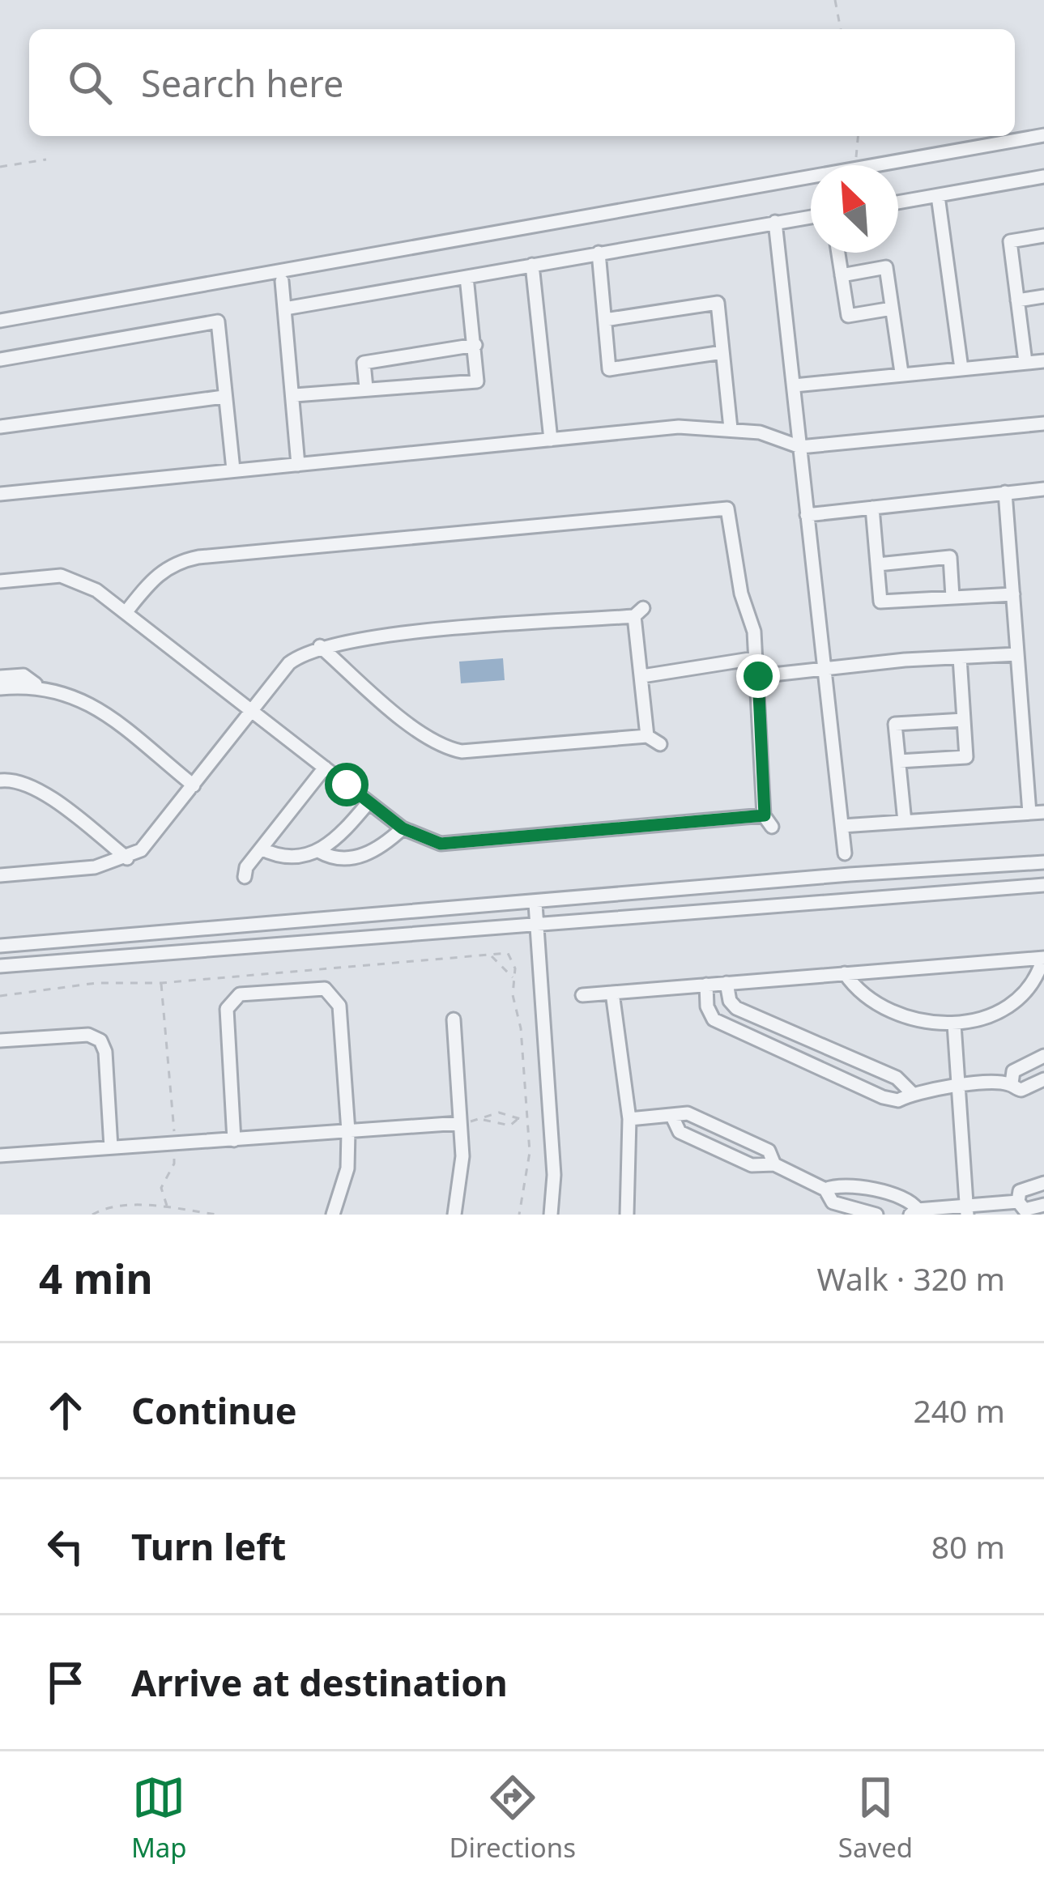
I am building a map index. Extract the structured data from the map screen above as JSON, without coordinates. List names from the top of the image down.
{
  "north": "top left",
  "page": {
    "search": "Search here",
    "heading": ["4 min", "Walk · 320 m"],
    "list": [
      ["Continue", "240 m"],
      ["Turn left", "80 m"],
      "Arrive at destination"
    ],
    "nav": ["Map", "Directions", "Saved"]
  }
}
